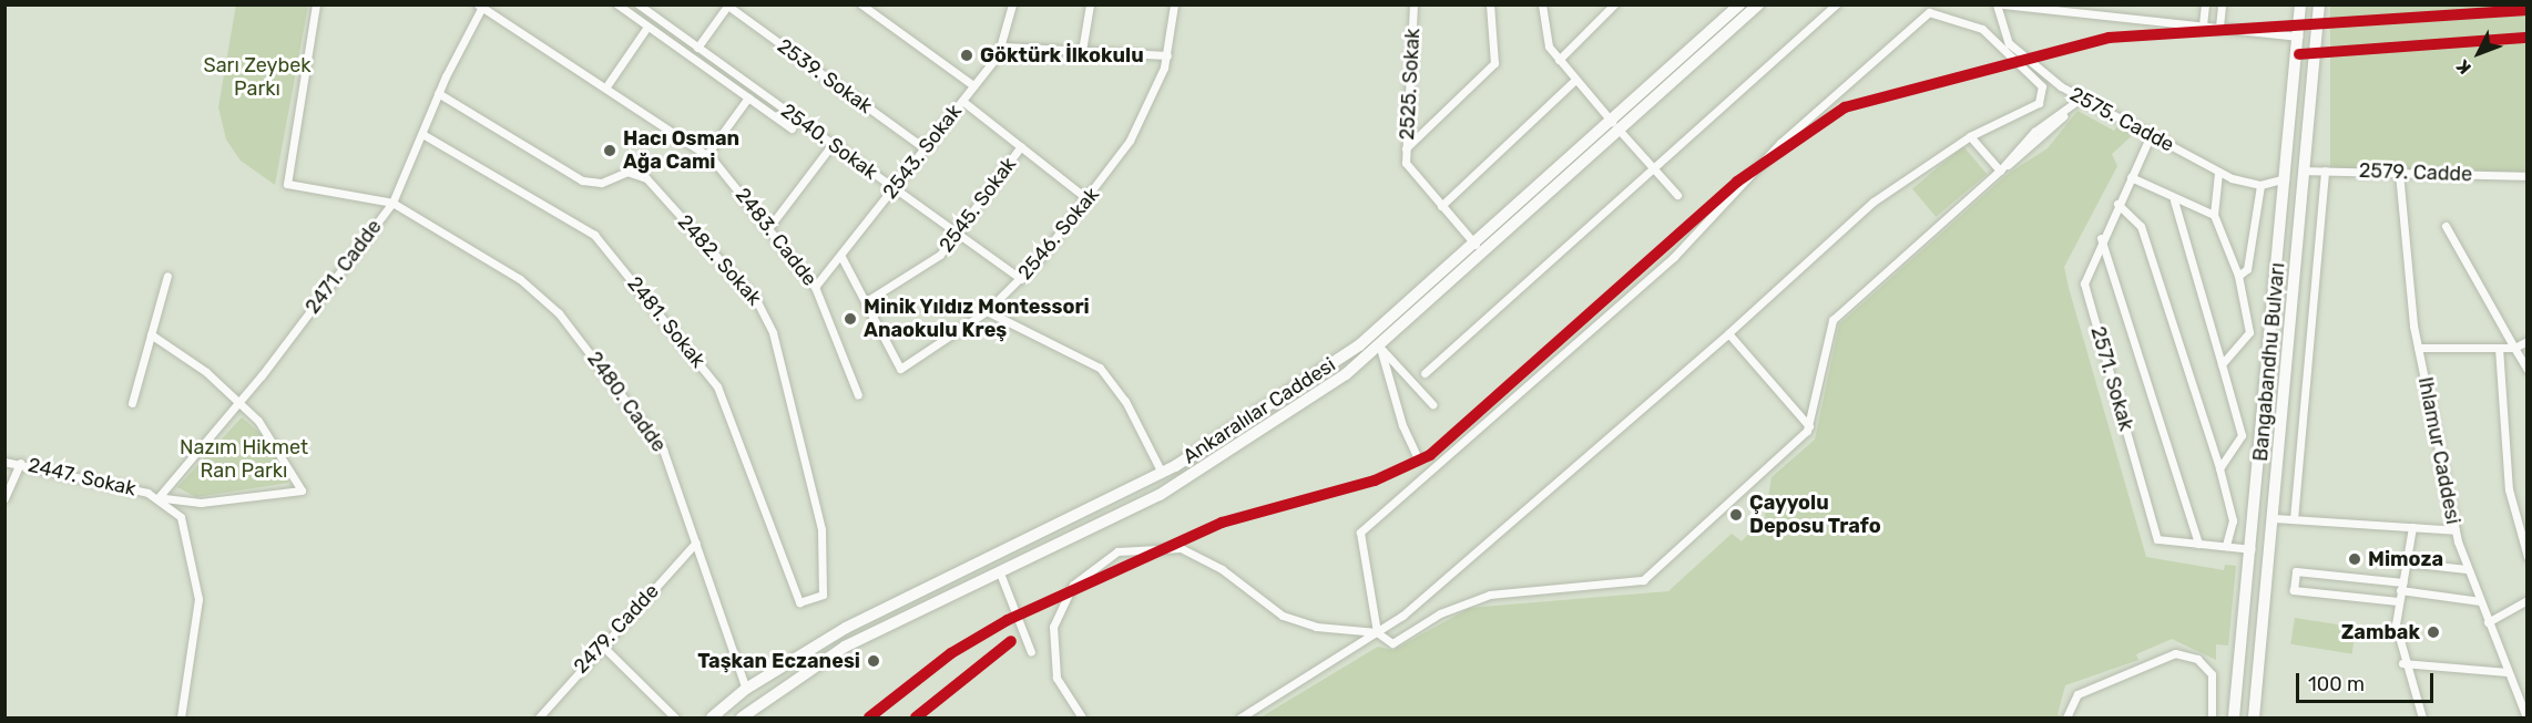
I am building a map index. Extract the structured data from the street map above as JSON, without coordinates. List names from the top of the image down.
{
  "streets": {
    "main road": ["Bangabandhu Bulvarı", "Ankaralılar Caddesi"],
    "street": [
      "2539. Sokak",
      "2525. Sokak",
      "2575. Cadde",
      "2540. Sokak",
      "2543. Sokak",
      "2579. Cadde",
      "2545. Sokak",
      "2546. Sokak",
      "2483. Cadde",
      "2482. Sokak",
      "2471. Cadde",
      "2481. Sokak",
      "2571. Sokak",
      "2480. Cadde",
      "Ihlamur Caddesi",
      "2447. Sokak",
      "2479. Cadde"
    ]
  },
  "crossings": [
    ["2539. Sokak", "2543. Sokak"],
    ["2575. Cadde", "2571. Sokak"],
    ["2540. Sokak", "2543. Sokak"],
    ["2540. Sokak", "2545. Sokak"],
    ["2540. Sokak", "2546. Sokak"],
    ["2543. Sokak", "2483. Cadde"],
    ["2579. Cadde", "Bangabandhu Bulvarı"],
    ["2579. Cadde", "Ihlamur Caddesi"],
    ["2545. Sokak", "2546. Sokak"],
    ["2483. Cadde", "2471. Cadde"],
    ["2482. Sokak", "2471. Cadde"],
    ["2482. Sokak", "2481. Sokak"],
    ["2471. Cadde", "2481. Sokak"],
    ["2471. Cadde", "2480. Cadde"],
    ["2471. Cadde", "2447. Sokak"],
    ["Bangabandhu Bulvarı", "2571. Sokak"],
    ["2480. Cadde", "Ankaralılar Caddesi"],
    ["2480. Cadde", "2479. Cadde"]
  ],
  "parks": ["Sarı Zeybek Parkı", "Nazım Hikmet Ran Parkı"],
  "places": [
    "Göktürk İlkokulu",
    "Hacı Osman Ağa Cami",
    "Minik Yıldız Montessori Anaokulu Kreş",
    "Çayyolu Deposu Trafo",
    "Mimoza",
    "Zambak",
    "Taşkan Eczanesi"
  ],
  "scale_bar": "100 m",
  "north": "bottom left"
}
